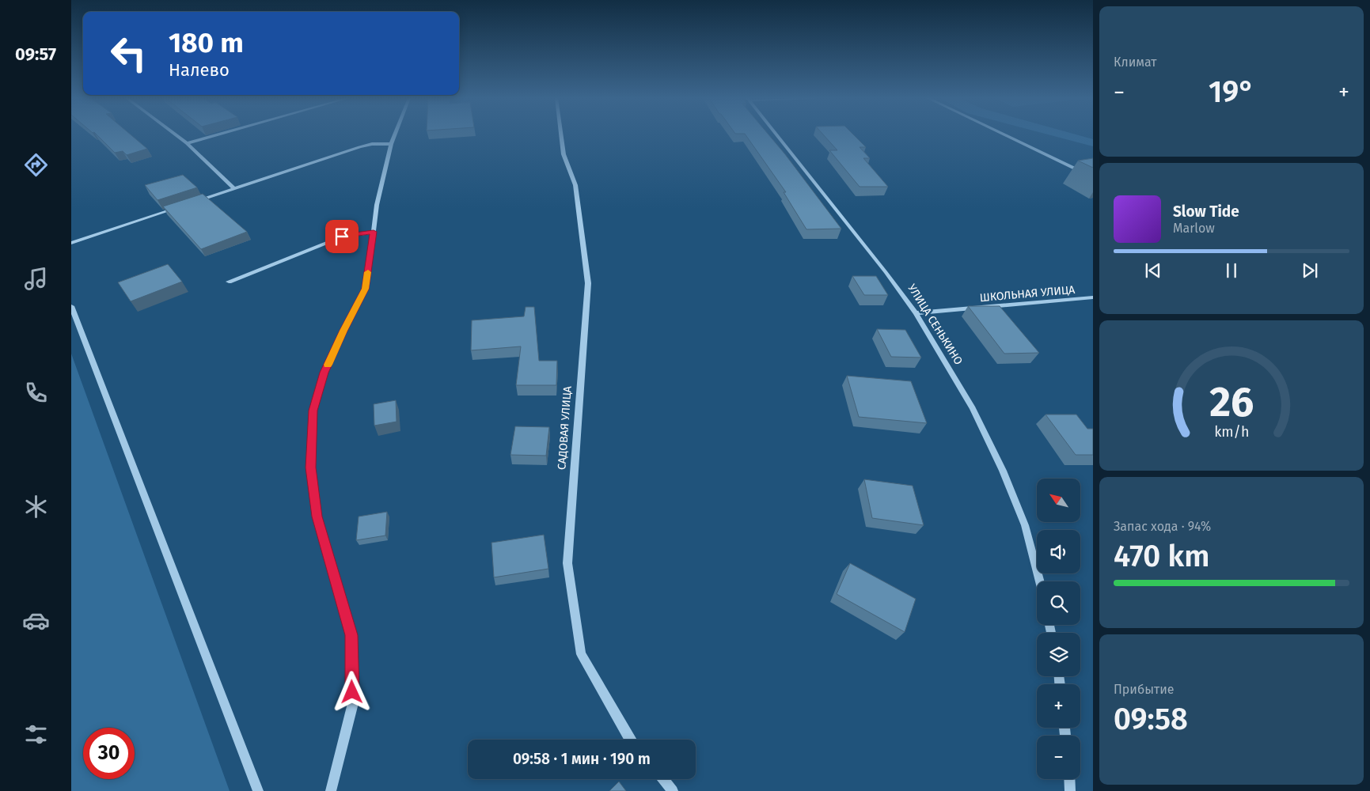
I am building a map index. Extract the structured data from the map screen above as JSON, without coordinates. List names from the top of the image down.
{
  "streets": {
    "street": ["ШКОЛЬНАЯ УЛИЦА", "УЛИЦА СЕНЬКИНО", "САДОВАЯ УЛИЦА"]
  },
  "crossings": [
    ["ШКОЛЬНАЯ УЛИЦА", "УЛИЦА СЕНЬКИНО"]
  ],
  "north": "top left",
  "page": {
    "tabs": "09:57",
    "tile": [
      "Климат",
      ["Запас хода · 94%", "470 km"],
      ["Прибытие", "09:58"]
    ],
    "turn": ["180 m", "Налево"],
    "heat": ["−", "19°", "+"],
    "song": ["Slow Tide", "Marlow"],
    "map_buttons": ["+", "−"],
    "limit": "30",
    "trip": "09:58 · 1 мин · 190 m",
    "gauge": ["26", "km/h"]
  }
}
